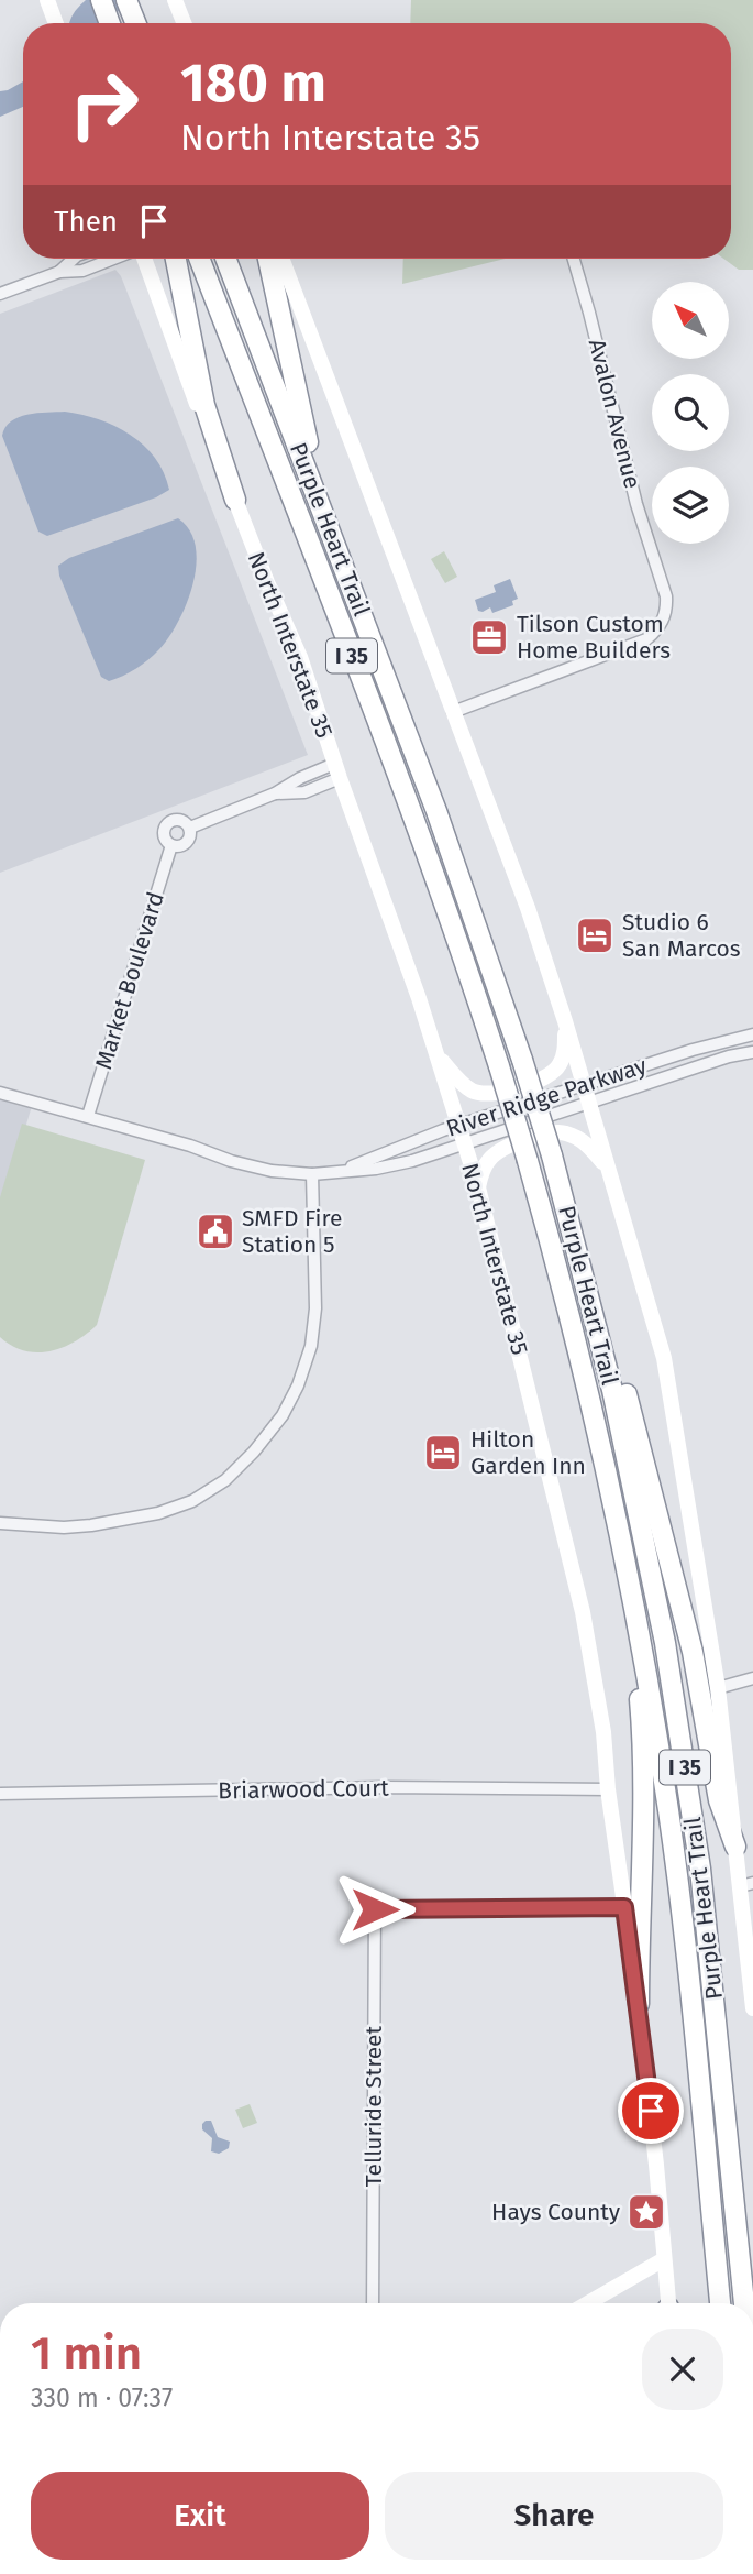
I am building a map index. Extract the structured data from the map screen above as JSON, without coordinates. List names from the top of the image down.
{
  "streets": {
    "highway": ["Purple Heart Trail", "I 35"],
    "main road": ["North Interstate 35"],
    "street": [
      "Avalon Avenue",
      "Market Boulevard",
      "River Ridge Parkway",
      "Briarwood Court",
      "Telluride Street"
    ]
  },
  "crossings": [
    ["North Interstate 35", "Market Boulevard"],
    ["North Interstate 35", "River Ridge Parkway"],
    ["North Interstate 35", "Briarwood Court"],
    ["North Interstate 35", "Telluride Street"],
    ["Market Boulevard", "River Ridge Parkway"]
  ],
  "places": {
    "office": ["Tilson Custom Home Builders"],
    "hotel": ["Studio 6 San Marcos", "Hilton Garden Inn"],
    "public building": ["SMFD Fire Station 5"],
    "place": ["Hays County"]
  },
  "north": "top left",
  "page": {
    "turn": ["180 m", "North Interstate 35"],
    "then": "Then",
    "heading": ["1 min", "330 m · 07:37"],
    "buttons": ["Exit", "Share"]
  }
}
